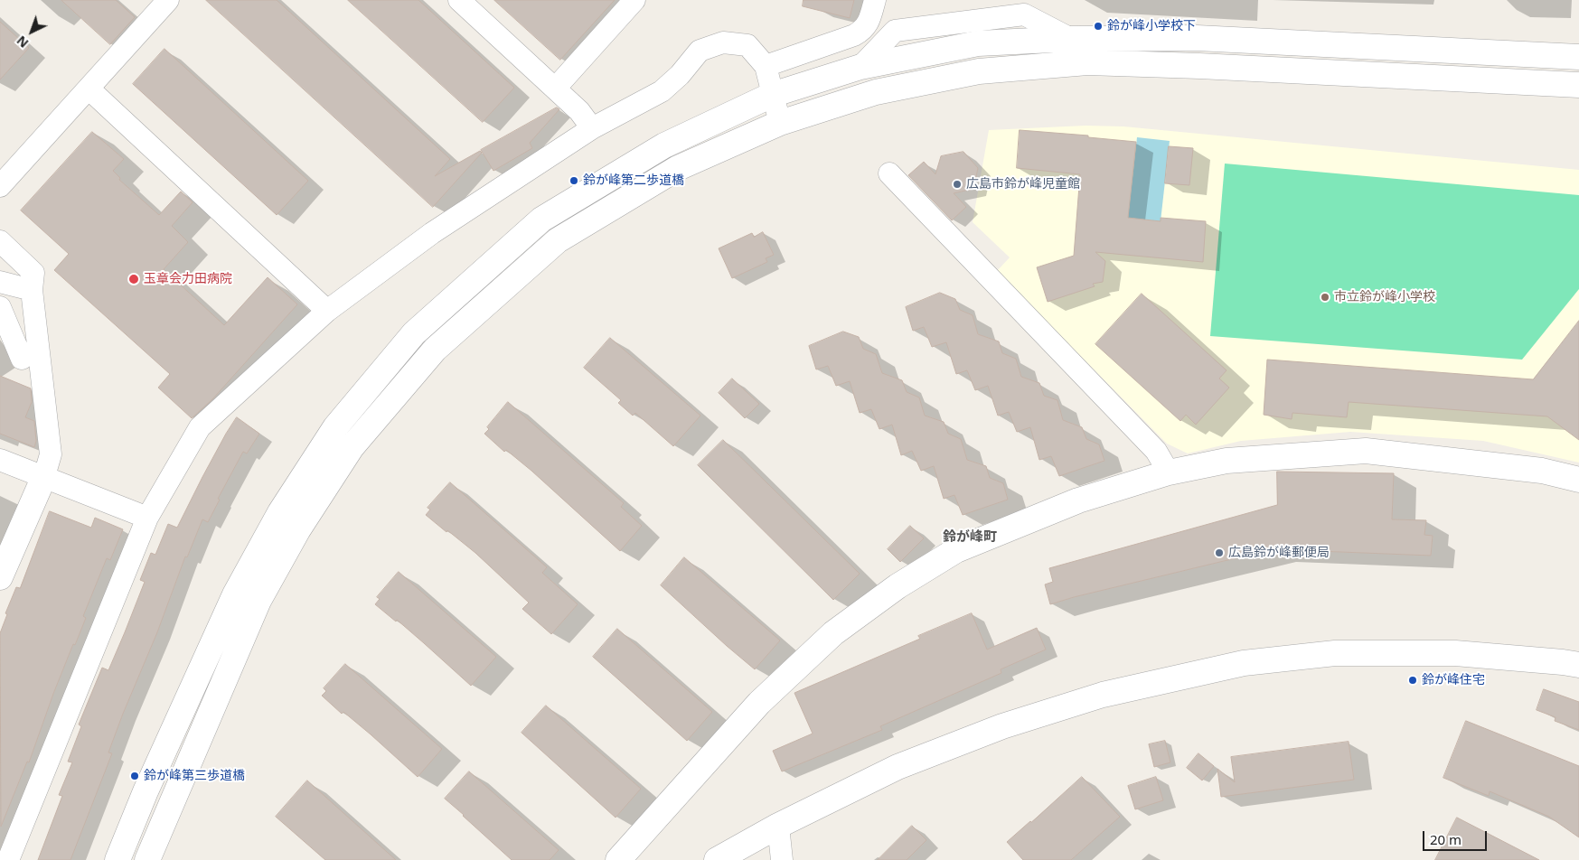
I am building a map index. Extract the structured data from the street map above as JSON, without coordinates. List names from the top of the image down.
{
  "districts": ["鈴が峰町"],
  "places": [
    "鈴が峰小学校下",
    "鈴が峰第二歩道橋",
    "広島市鈴が峰児童館",
    "玉章会力田病院",
    "市立鈴が峰小学校",
    "広島鈴が峰郵便局",
    "鈴が峰住宅",
    "鈴が峰第三歩道橋"
  ],
  "scale_bar": "20 m",
  "north": "bottom left"
}
